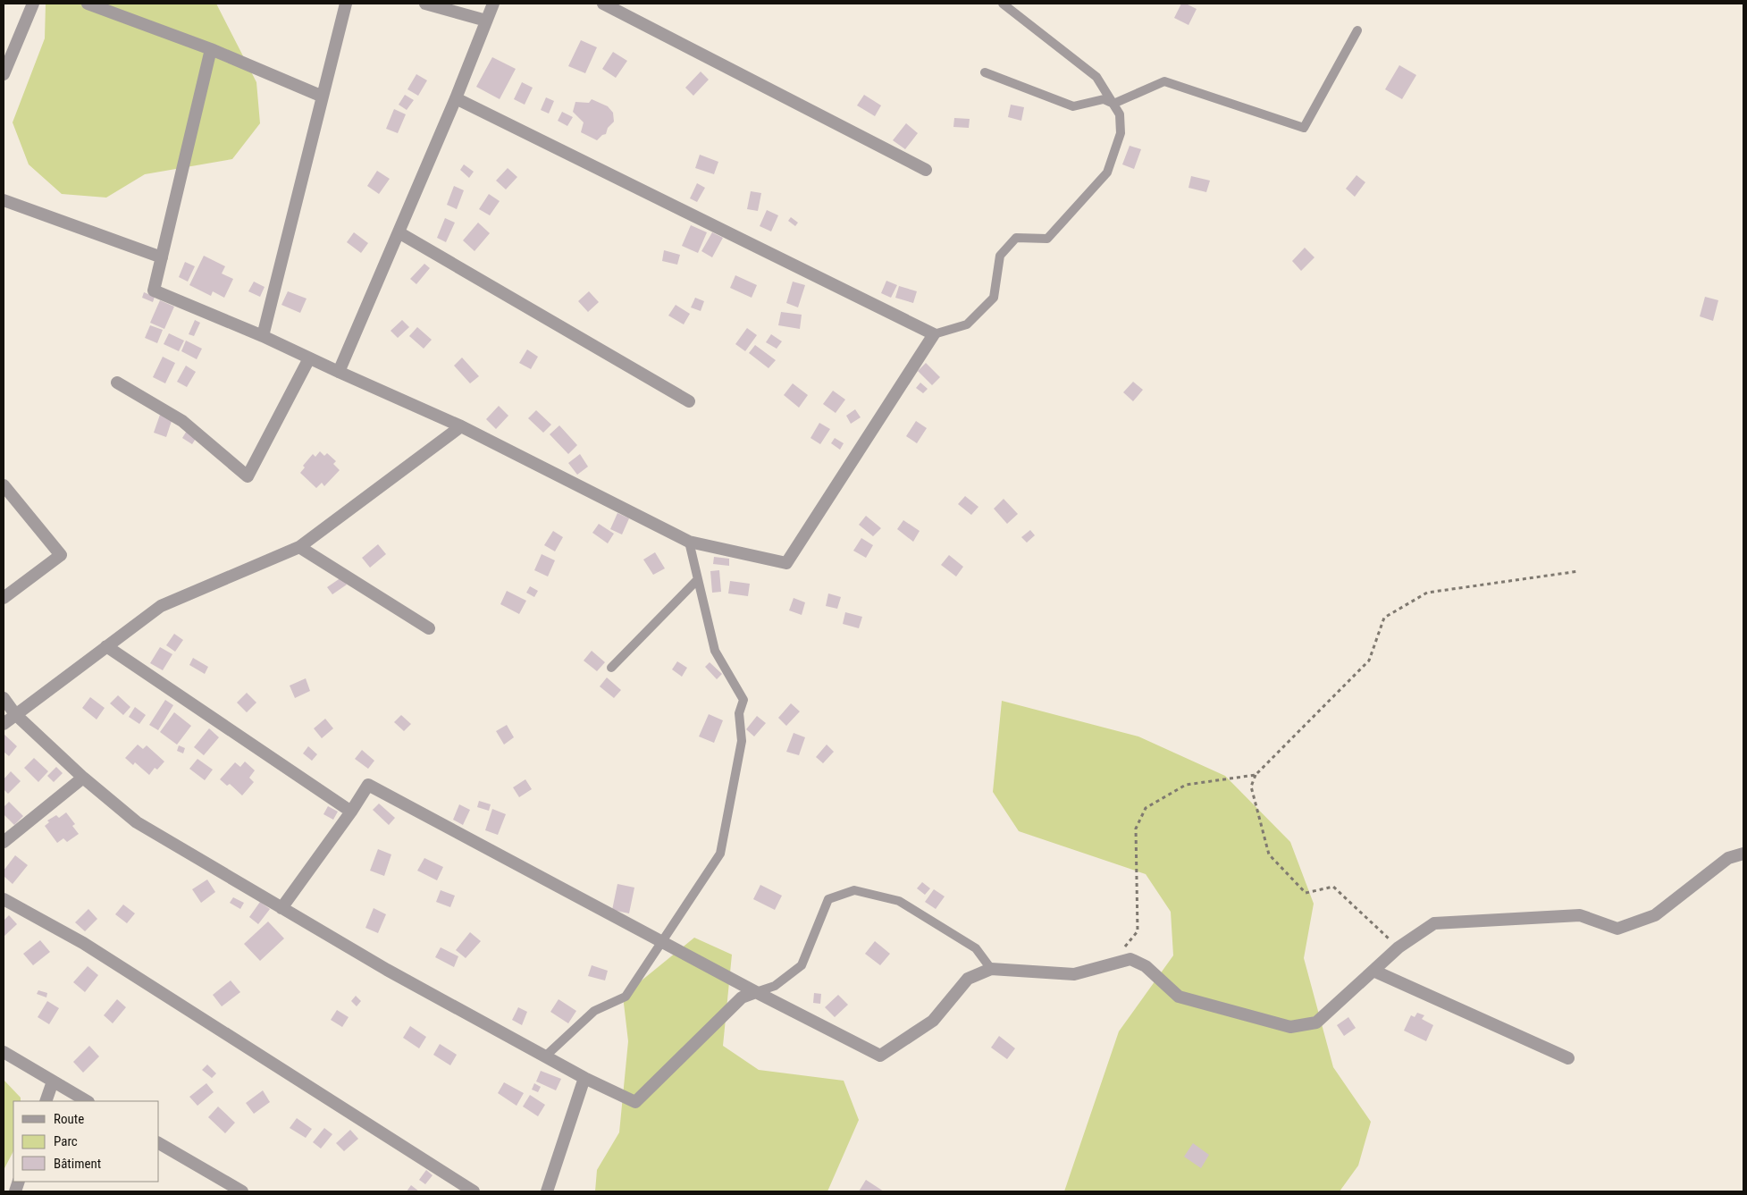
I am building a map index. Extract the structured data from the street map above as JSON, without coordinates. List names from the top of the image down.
{
  "legend": ["Route", "Parc", "Bâtiment"]
}
